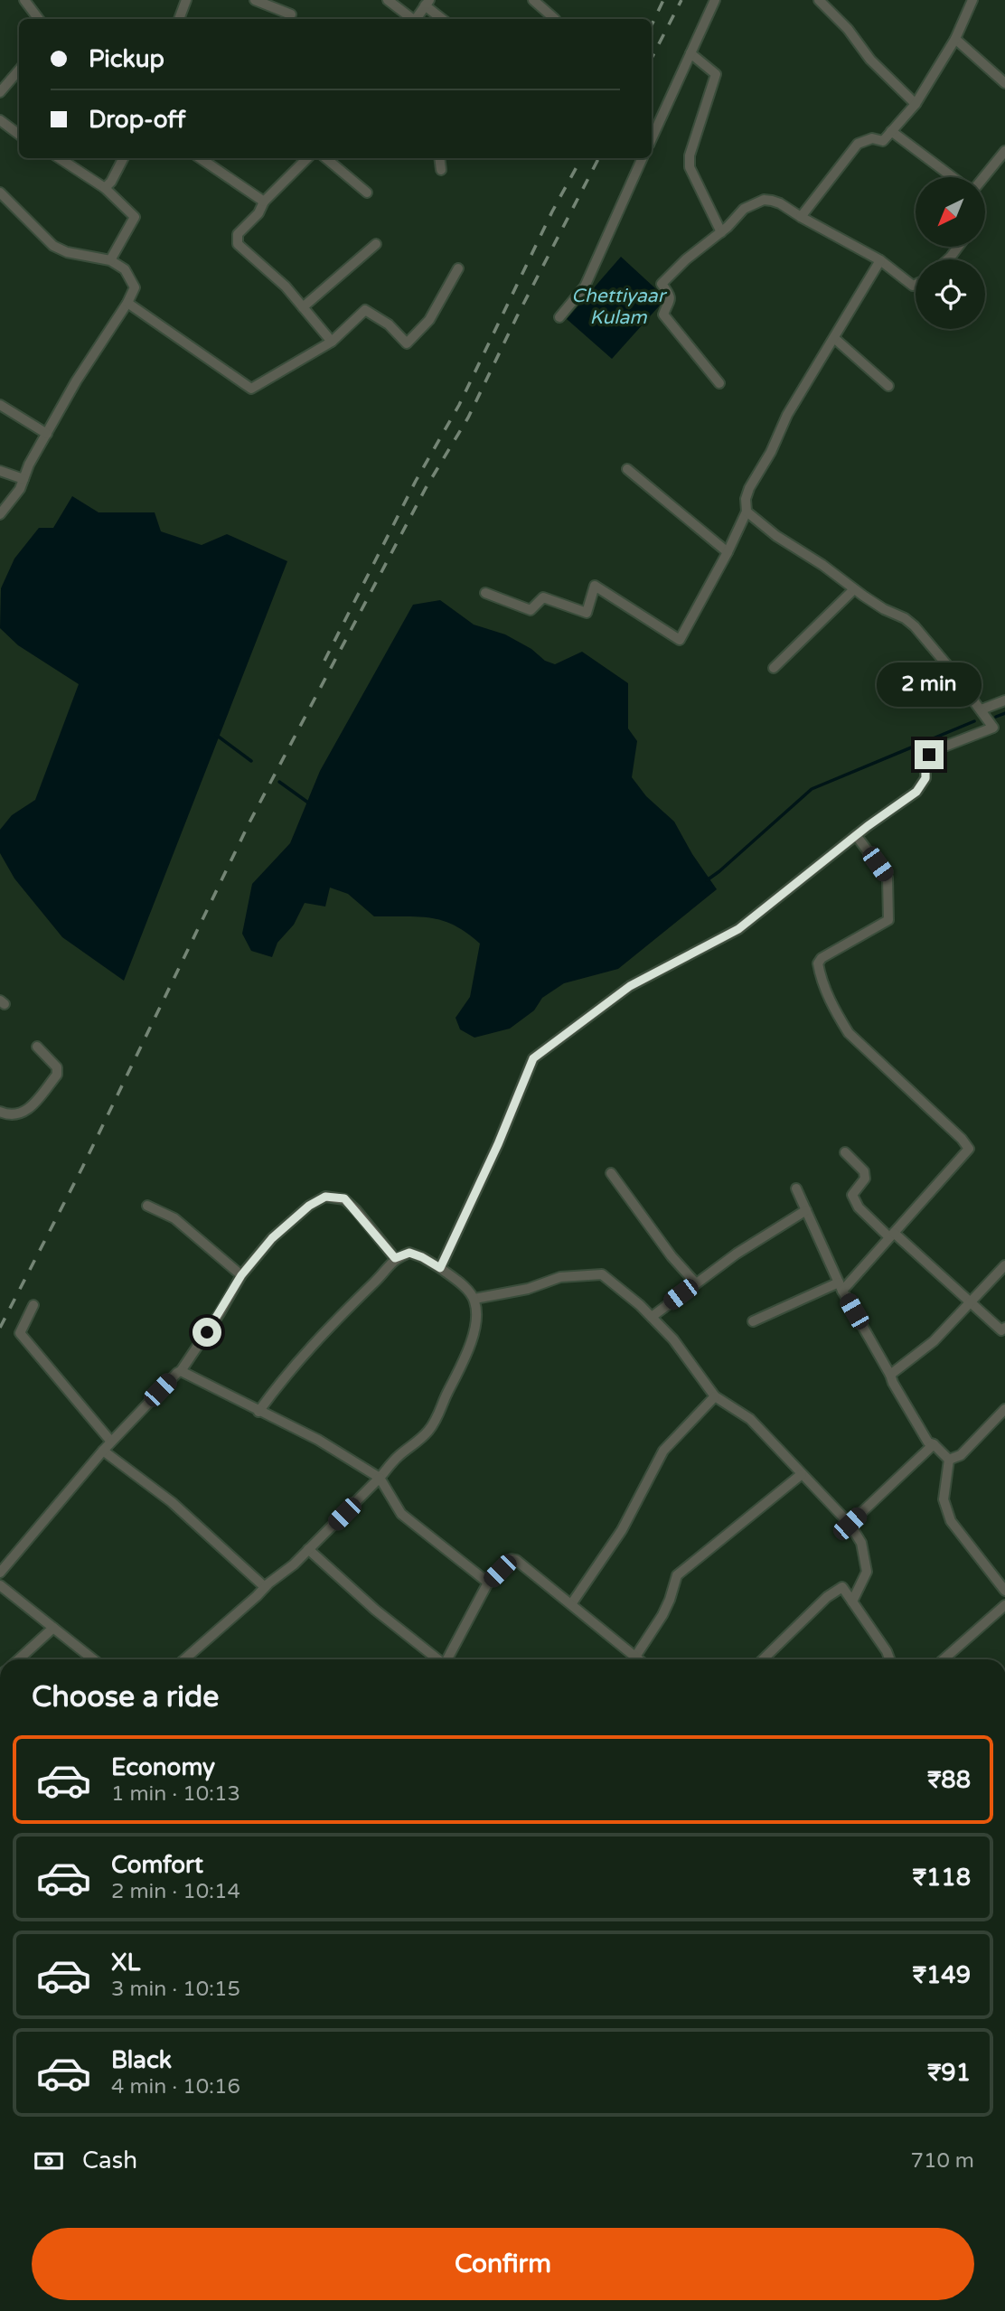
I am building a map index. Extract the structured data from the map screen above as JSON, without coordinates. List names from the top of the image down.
{
  "water": ["Chettiyaar Kulam"],
  "north": "bottom left",
  "page": {
    "banner": ["Pickup", "Drop-off"],
    "bubble": "2 min",
    "heading": "Choose a ride",
    "list": [
      {
        "name": "Economy",
        "note": "1 min · 10:13",
        "value": "₹88"
      },
      {
        "name": "Comfort",
        "note": "2 min · 10:14",
        "value": "₹118"
      },
      {
        "name": "XL",
        "note": "3 min · 10:15",
        "value": "₹149"
      },
      {
        "name": "Black",
        "note": "4 min · 10:16",
        "value": "₹91"
      }
    ],
    "pay": ["Cash", "710 m"],
    "buttons": "Confirm"
  }
}
